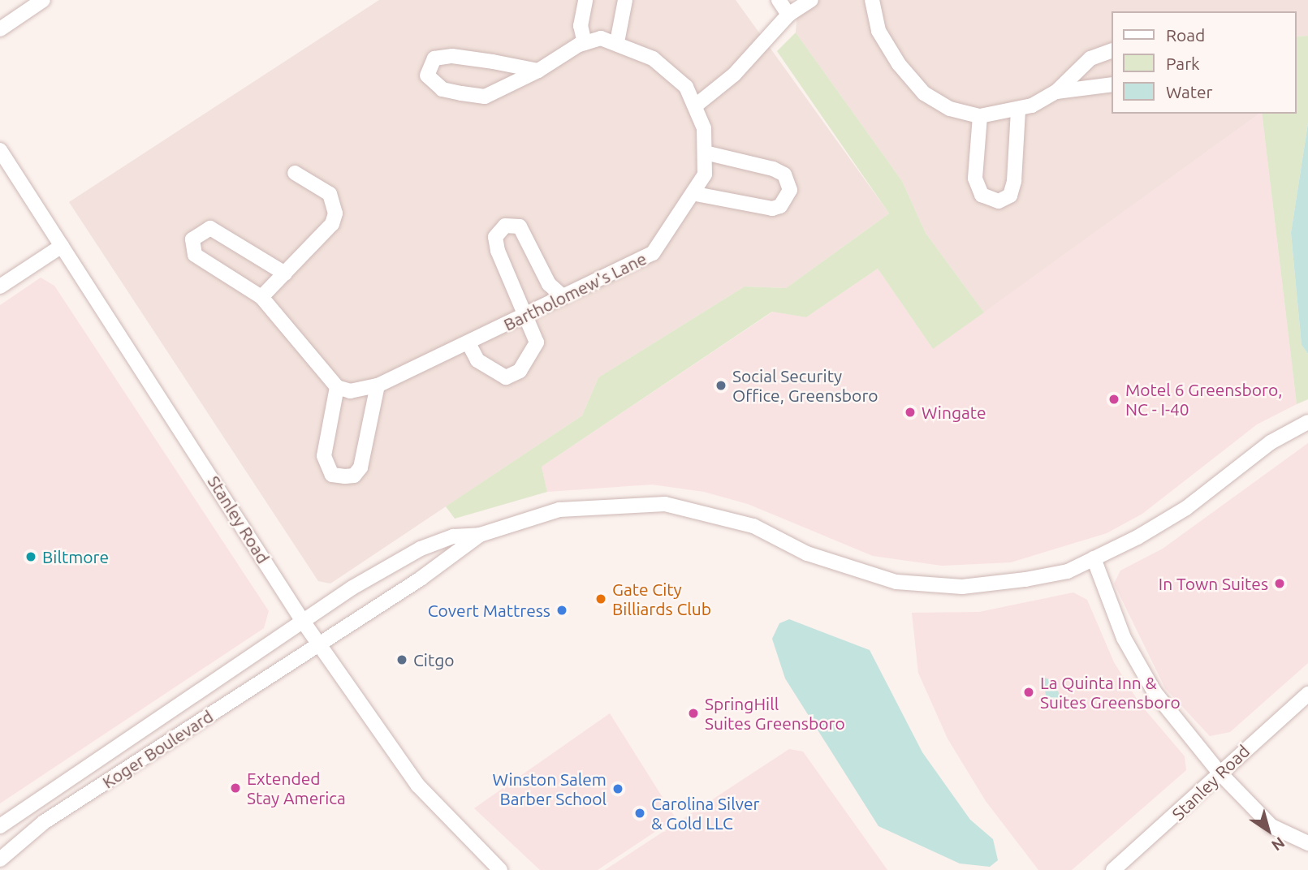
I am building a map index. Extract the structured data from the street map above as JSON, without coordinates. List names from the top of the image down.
{
  "streets": {
    "street": ["Bartholomew's Lane", "Stanley Road", "Koger Boulevard"]
  },
  "crossings": [
    ["Stanley Road", "Koger Boulevard"]
  ],
  "places": [
    "Social Security Office, Greensboro",
    "Motel 6 Greensboro, NC - I-40",
    "Wingate",
    "Biltmore",
    "In Town Suites",
    "Gate City Billiards Club",
    "Covert Mattress",
    "Citgo",
    "La Quinta Inn & Suites Greensboro",
    "SpringHill Suites Greensboro",
    "Extended Stay America",
    "Winston Salem Barber School",
    "Carolina Silver & Gold LLC"
  ],
  "legend": ["Road", "Park", "Water"],
  "north": "bottom right"
}
